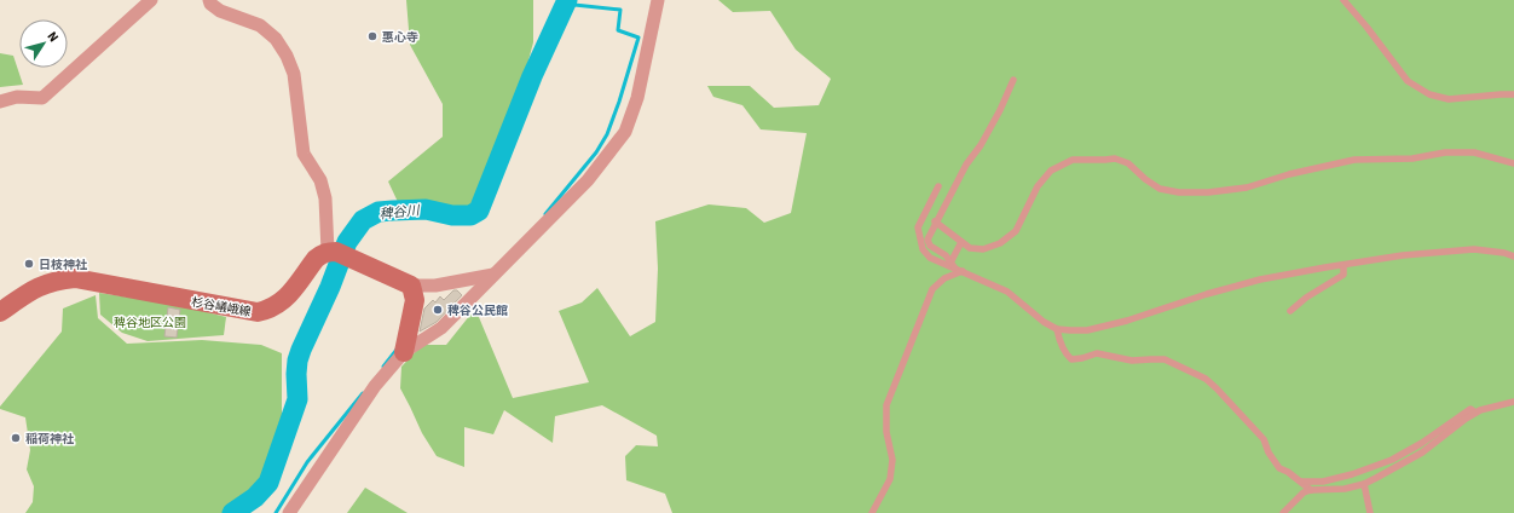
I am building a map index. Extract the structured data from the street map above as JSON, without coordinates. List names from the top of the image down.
{
  "streets": {
    "main road": ["杉谷嶬峨線"]
  },
  "water": ["稗谷川"],
  "parks": ["稗谷地区公園"],
  "places": [
    "惠心寺",
    "日枝神社",
    "稗谷公民館",
    "稲荷神社"
  ],
  "north": "top right"
}
